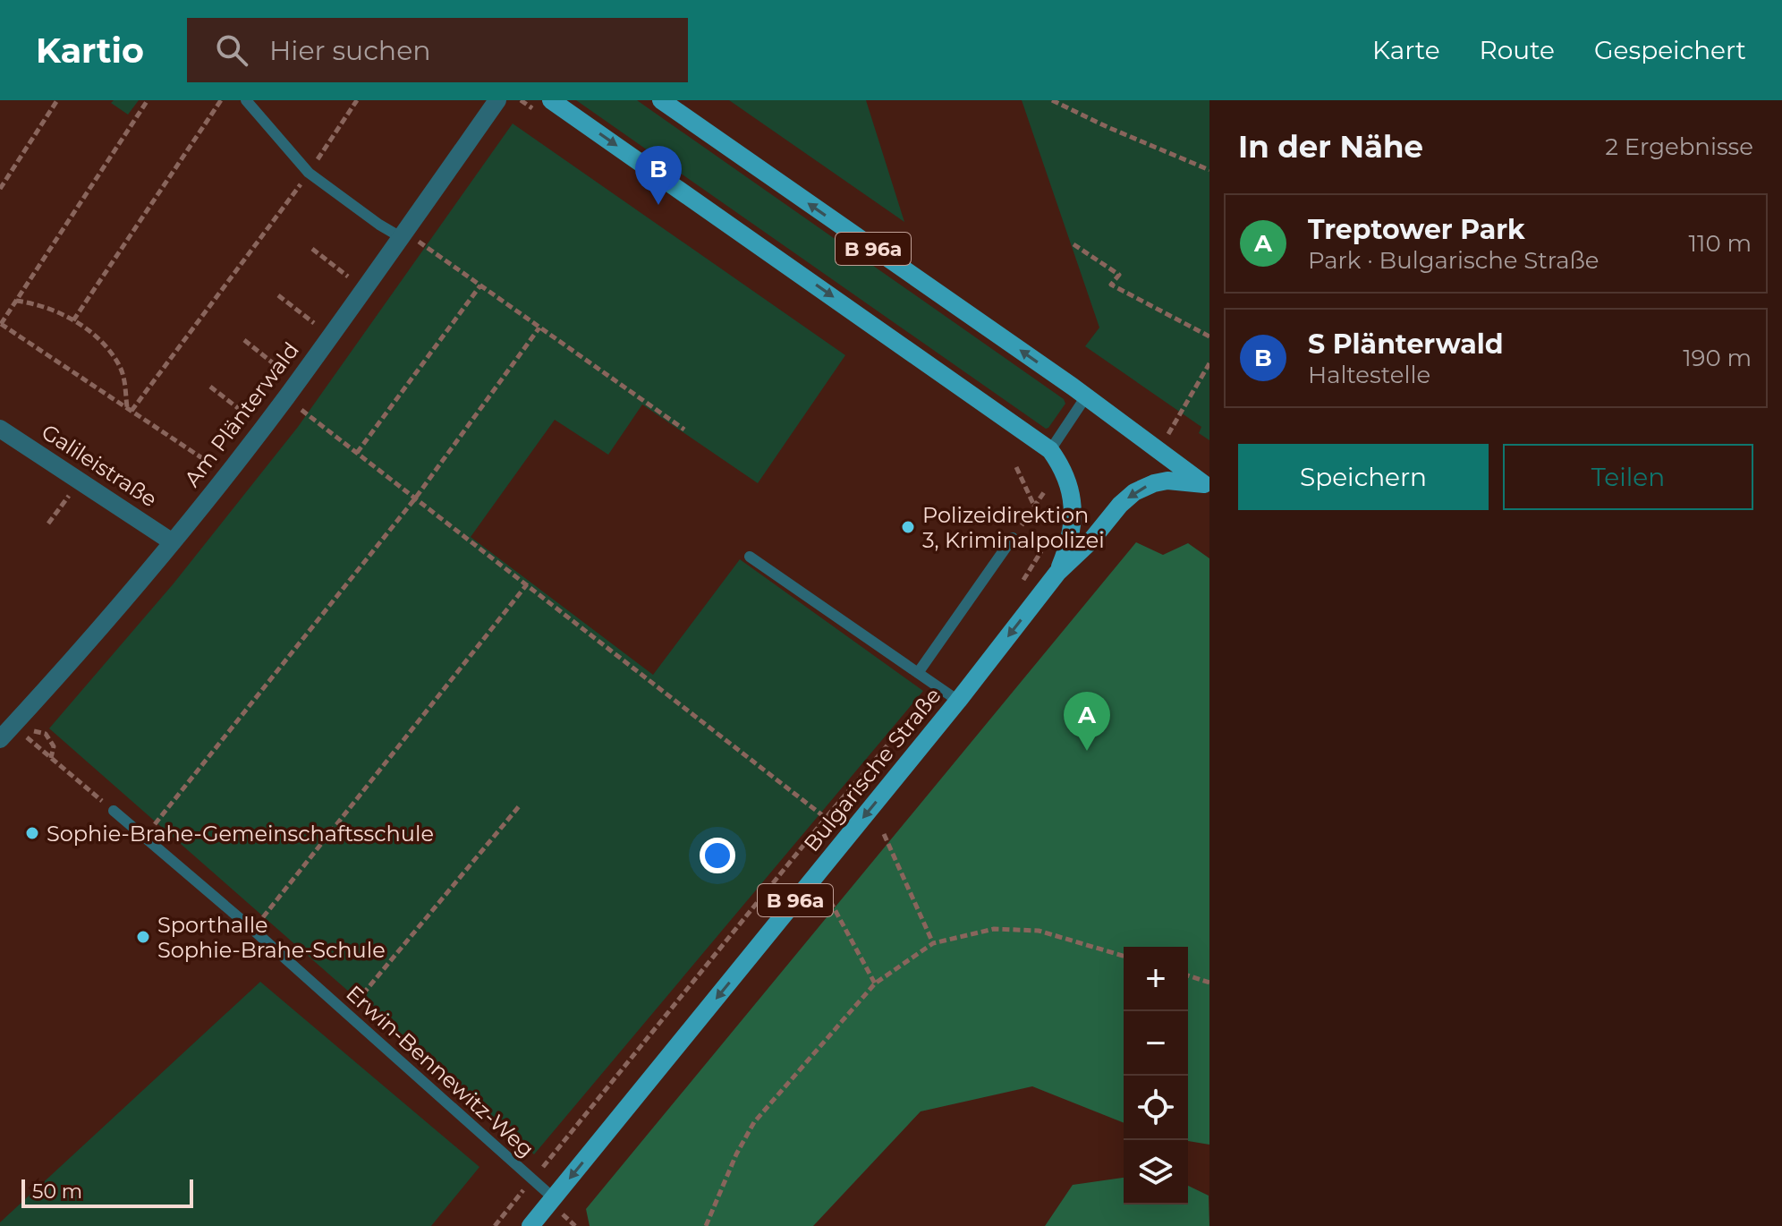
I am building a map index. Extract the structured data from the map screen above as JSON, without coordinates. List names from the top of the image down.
{
  "streets": {
    "main road": ["B 96a", "Bulgarische Straße"],
    "street": ["Am Plänterwald", "Galileistraße"],
    "lane": ["Erwin-Bennewitz-Weg"]
  },
  "crossings": [
    ["B 96a", "Bulgarische Straße"],
    ["Am Plänterwald", "Galileistraße"],
    ["Bulgarische Straße", "Erwin-Bennewitz-Weg"]
  ],
  "one_way": ["Bulgarische Straße"],
  "places": ["Polizeidirektion 3, Kriminalpolizei", "Sophie-Brahe-Gemeinschaftsschule", "Sporthalle Sophie-Brahe-Schule"],
  "scale_bar": "50 m",
  "page": {
    "header": "Kartio",
    "search": "Hier suchen",
    "nav": ["Karte", "Route", "Gespeichert"],
    "heading": ["In der Nähe", "2 Ergebnisse"],
    "pins": ["B", "A"],
    "list": [
      {
        "mark": "A",
        "name": "Treptower Park",
        "note": "Park · Bulgarische Straße",
        "value": "110 m"
      },
      {
        "mark": "B",
        "name": "S Plänterwald",
        "note": "Haltestelle",
        "value": "190 m"
      }
    ],
    "buttons": ["Speichern", "Teilen"],
    "map_buttons": ["+", "−"],
    "scale": "50 m"
  }
}
